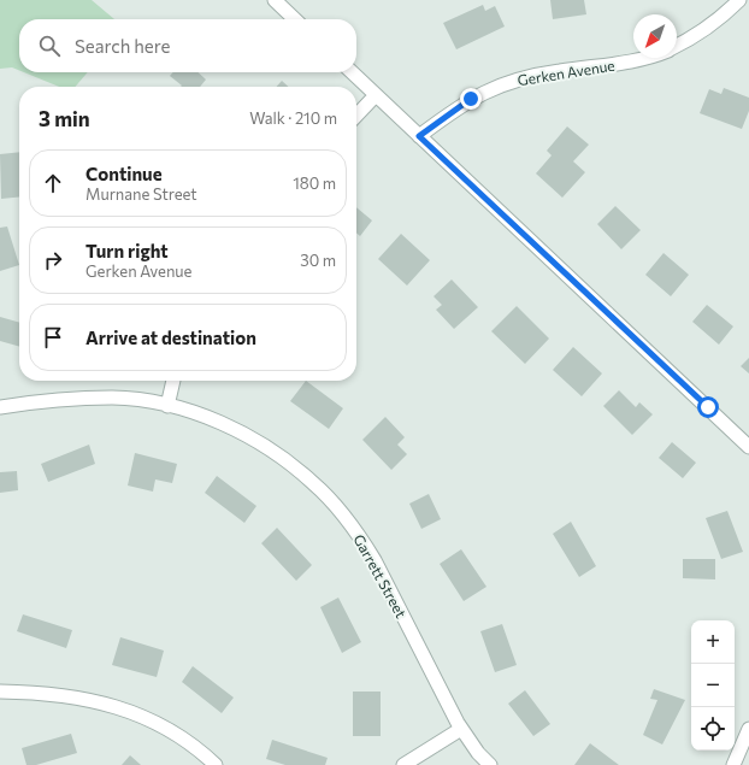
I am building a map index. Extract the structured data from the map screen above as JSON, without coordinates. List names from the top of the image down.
{
  "streets": {
    "street": ["Gerken Avenue", "Garrett Street"]
  },
  "north": "bottom left",
  "page": {
    "search": "Search here",
    "heading": ["3 min", "Walk · 210 m"],
    "list": [
      ["Continue", "Murnane Street", "180 m"],
      ["Turn right", "Gerken Avenue", "30 m"],
      "Arrive at destination"
    ],
    "map_buttons": ["+", "−"]
  }
}
